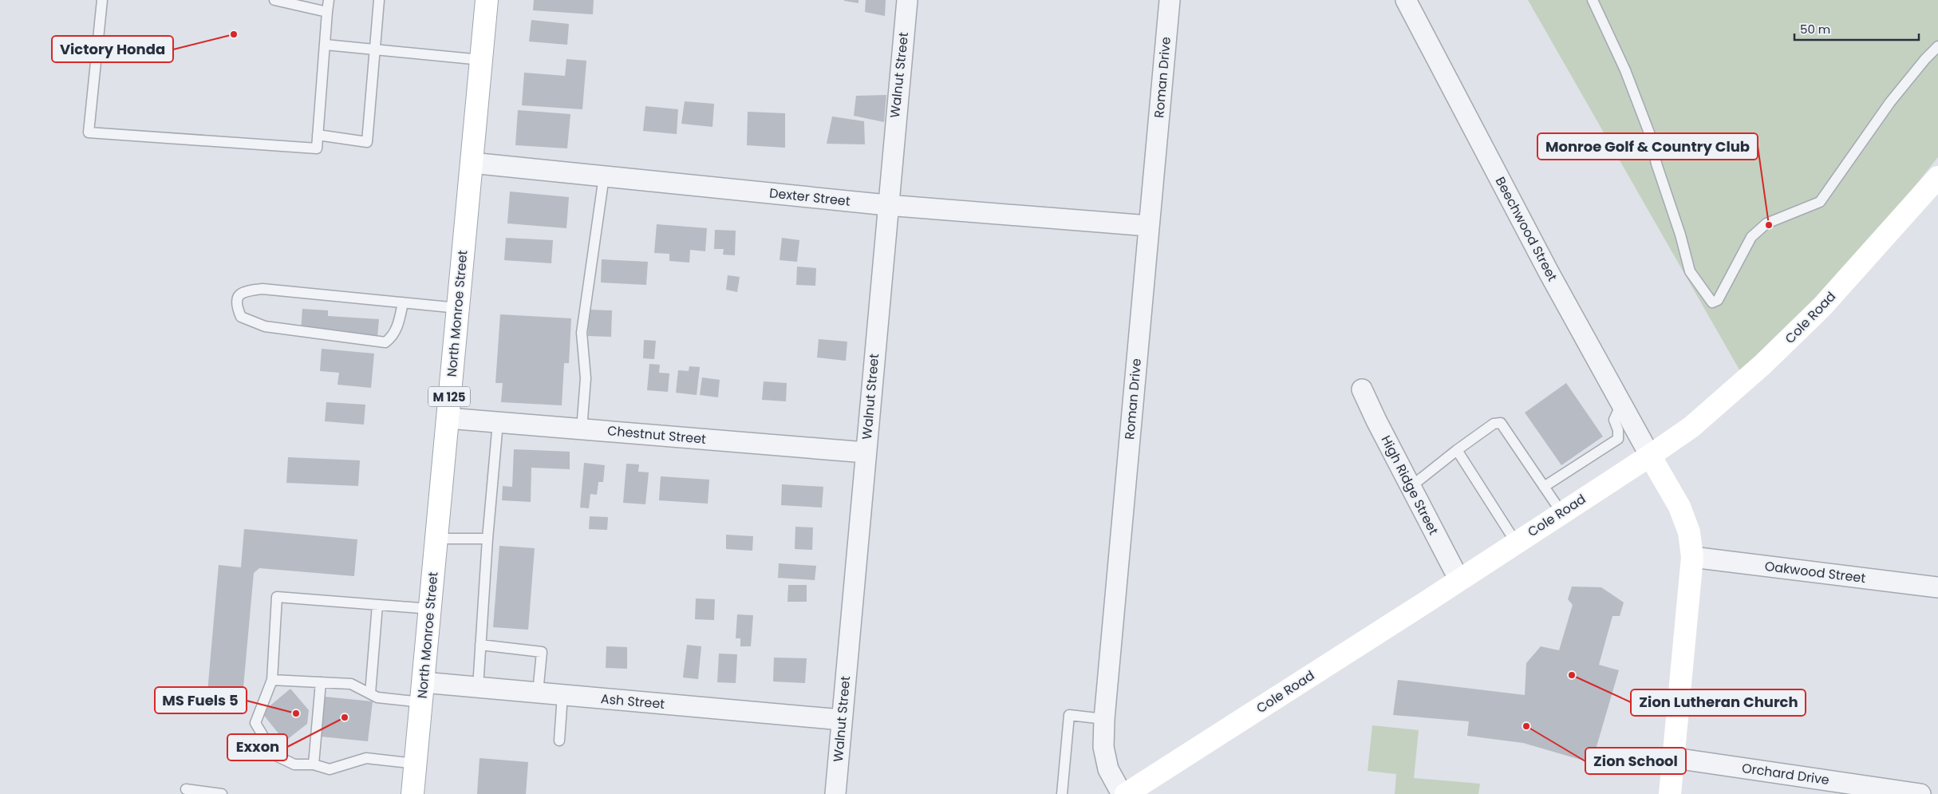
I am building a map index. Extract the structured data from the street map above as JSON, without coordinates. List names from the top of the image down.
{
  "streets": {
    "street": [
      "Walnut Street",
      "Roman Drive",
      "Dexter Street",
      "Beechwood Street",
      "North Monroe Street",
      "Cole Road",
      "M 125",
      "Chestnut Street",
      "High Ridge Street",
      "Oakwood Street",
      "Ash Street",
      "Orchard Drive"
    ]
  },
  "crossings": [
    ["Walnut Street", "Dexter Street"],
    ["Walnut Street", "Chestnut Street"],
    ["Walnut Street", "Ash Street"],
    ["Roman Drive", "Dexter Street"],
    ["Dexter Street", "North Monroe Street"],
    ["Beechwood Street", "Cole Road"],
    ["North Monroe Street", "Chestnut Street"],
    ["North Monroe Street", "Ash Street"],
    ["Cole Road", "High Ridge Street"]
  ],
  "places": [
    "Victory Honda",
    "Monroe Golf & Country Club",
    "Zion Lutheran Church",
    "MS Fuels 5",
    "Exxon",
    "Zion School"
  ],
  "scale_bar": "50 m"
}
